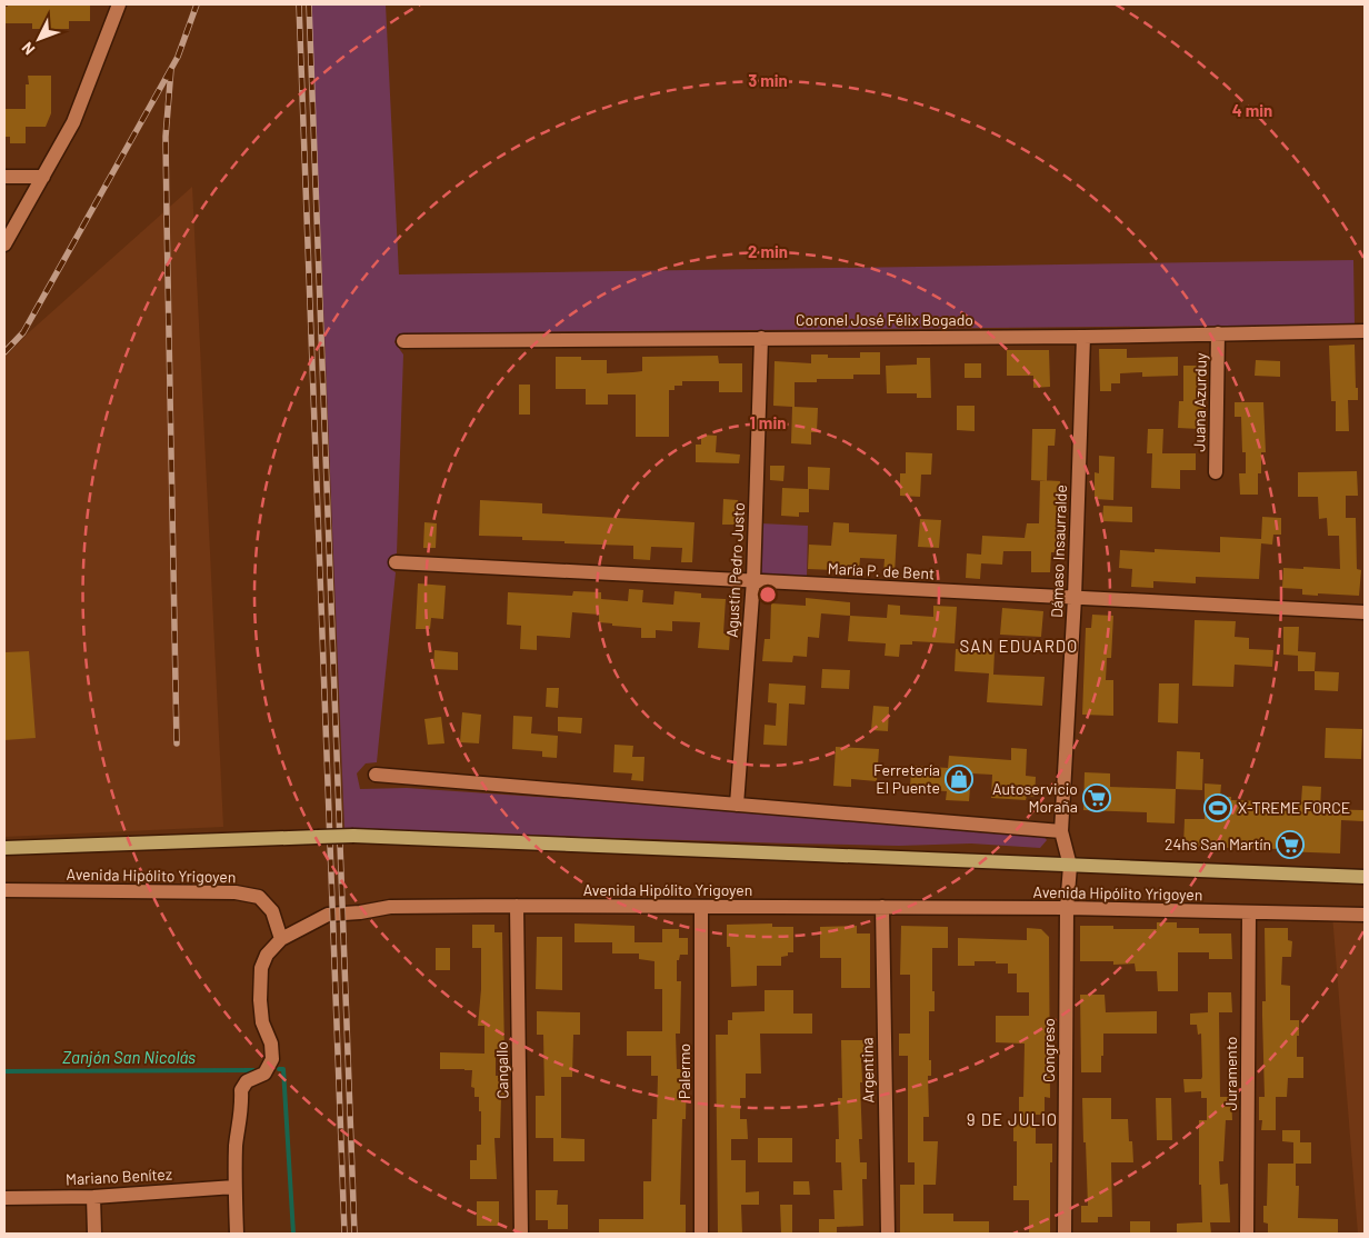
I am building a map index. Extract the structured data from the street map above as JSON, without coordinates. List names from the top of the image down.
{
  "streets": {
    "main road": ["Avenida Hipólito Yrigoyen"],
    "street": [
      "Coronel José Félix Bogado",
      "Juana Azurduy",
      "Dámaso Insaurralde",
      "Agustín Pedro Justo",
      "María P. de Bent",
      "Congreso",
      "Cangallo",
      "Argentina",
      "Palermo",
      "Juramento",
      "Mariano Benítez"
    ]
  },
  "crossings": [
    ["Coronel José Félix Bogado", "Juana Azurduy"],
    ["Coronel José Félix Bogado", "Dámaso Insaurralde"],
    ["Coronel José Félix Bogado", "Agustín Pedro Justo"],
    ["Dámaso Insaurralde", "María P. de Bent"],
    ["Dámaso Insaurralde", "Avenida Hipólito Yrigoyen"],
    ["Dámaso Insaurralde", "Congreso"],
    ["Agustín Pedro Justo", "María P. de Bent"],
    ["Avenida Hipólito Yrigoyen", "Congreso"],
    ["Avenida Hipólito Yrigoyen", "Cangallo"],
    ["Avenida Hipólito Yrigoyen", "Argentina"],
    ["Avenida Hipólito Yrigoyen", "Palermo"],
    ["Avenida Hipólito Yrigoyen", "Juramento"]
  ],
  "districts": ["SAN EDUARDO", "9 DE JULIO"],
  "water": ["Zanjón San Nicolás"],
  "places": {
    "shop": ["Ferretería El Puente"],
    "supermarket": ["Autoservicio Moraña", "24hs San Martín"],
    "sports": ["X-TREME FORCE"]
  },
  "north": "bottom left",
  "rings": [
    "3 min",
    "4 min",
    "2 min",
    "1 min"
  ]
}
